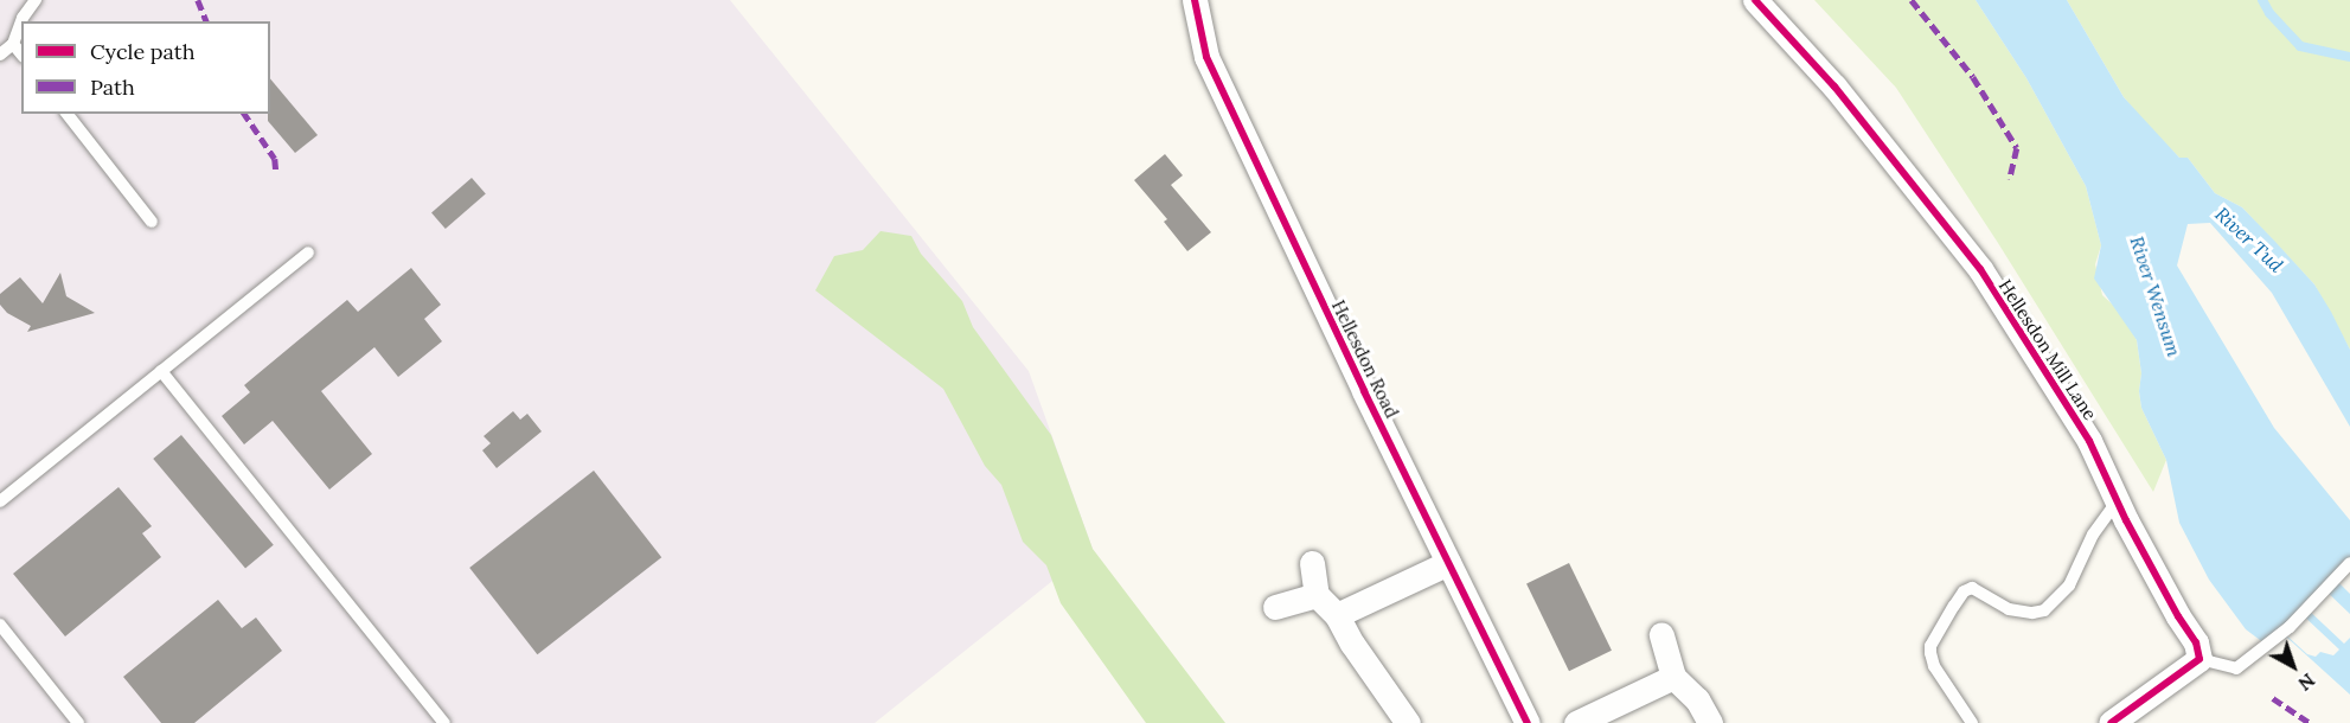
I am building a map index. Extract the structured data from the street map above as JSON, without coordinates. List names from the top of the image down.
{
  "streets": {
    "street": ["Hellesdon Mill Lane", "Hellesdon Road"]
  },
  "water": ["River Tud", "River Wensum"],
  "legend": ["Cycle path", "Path"],
  "north": "bottom right"
}
